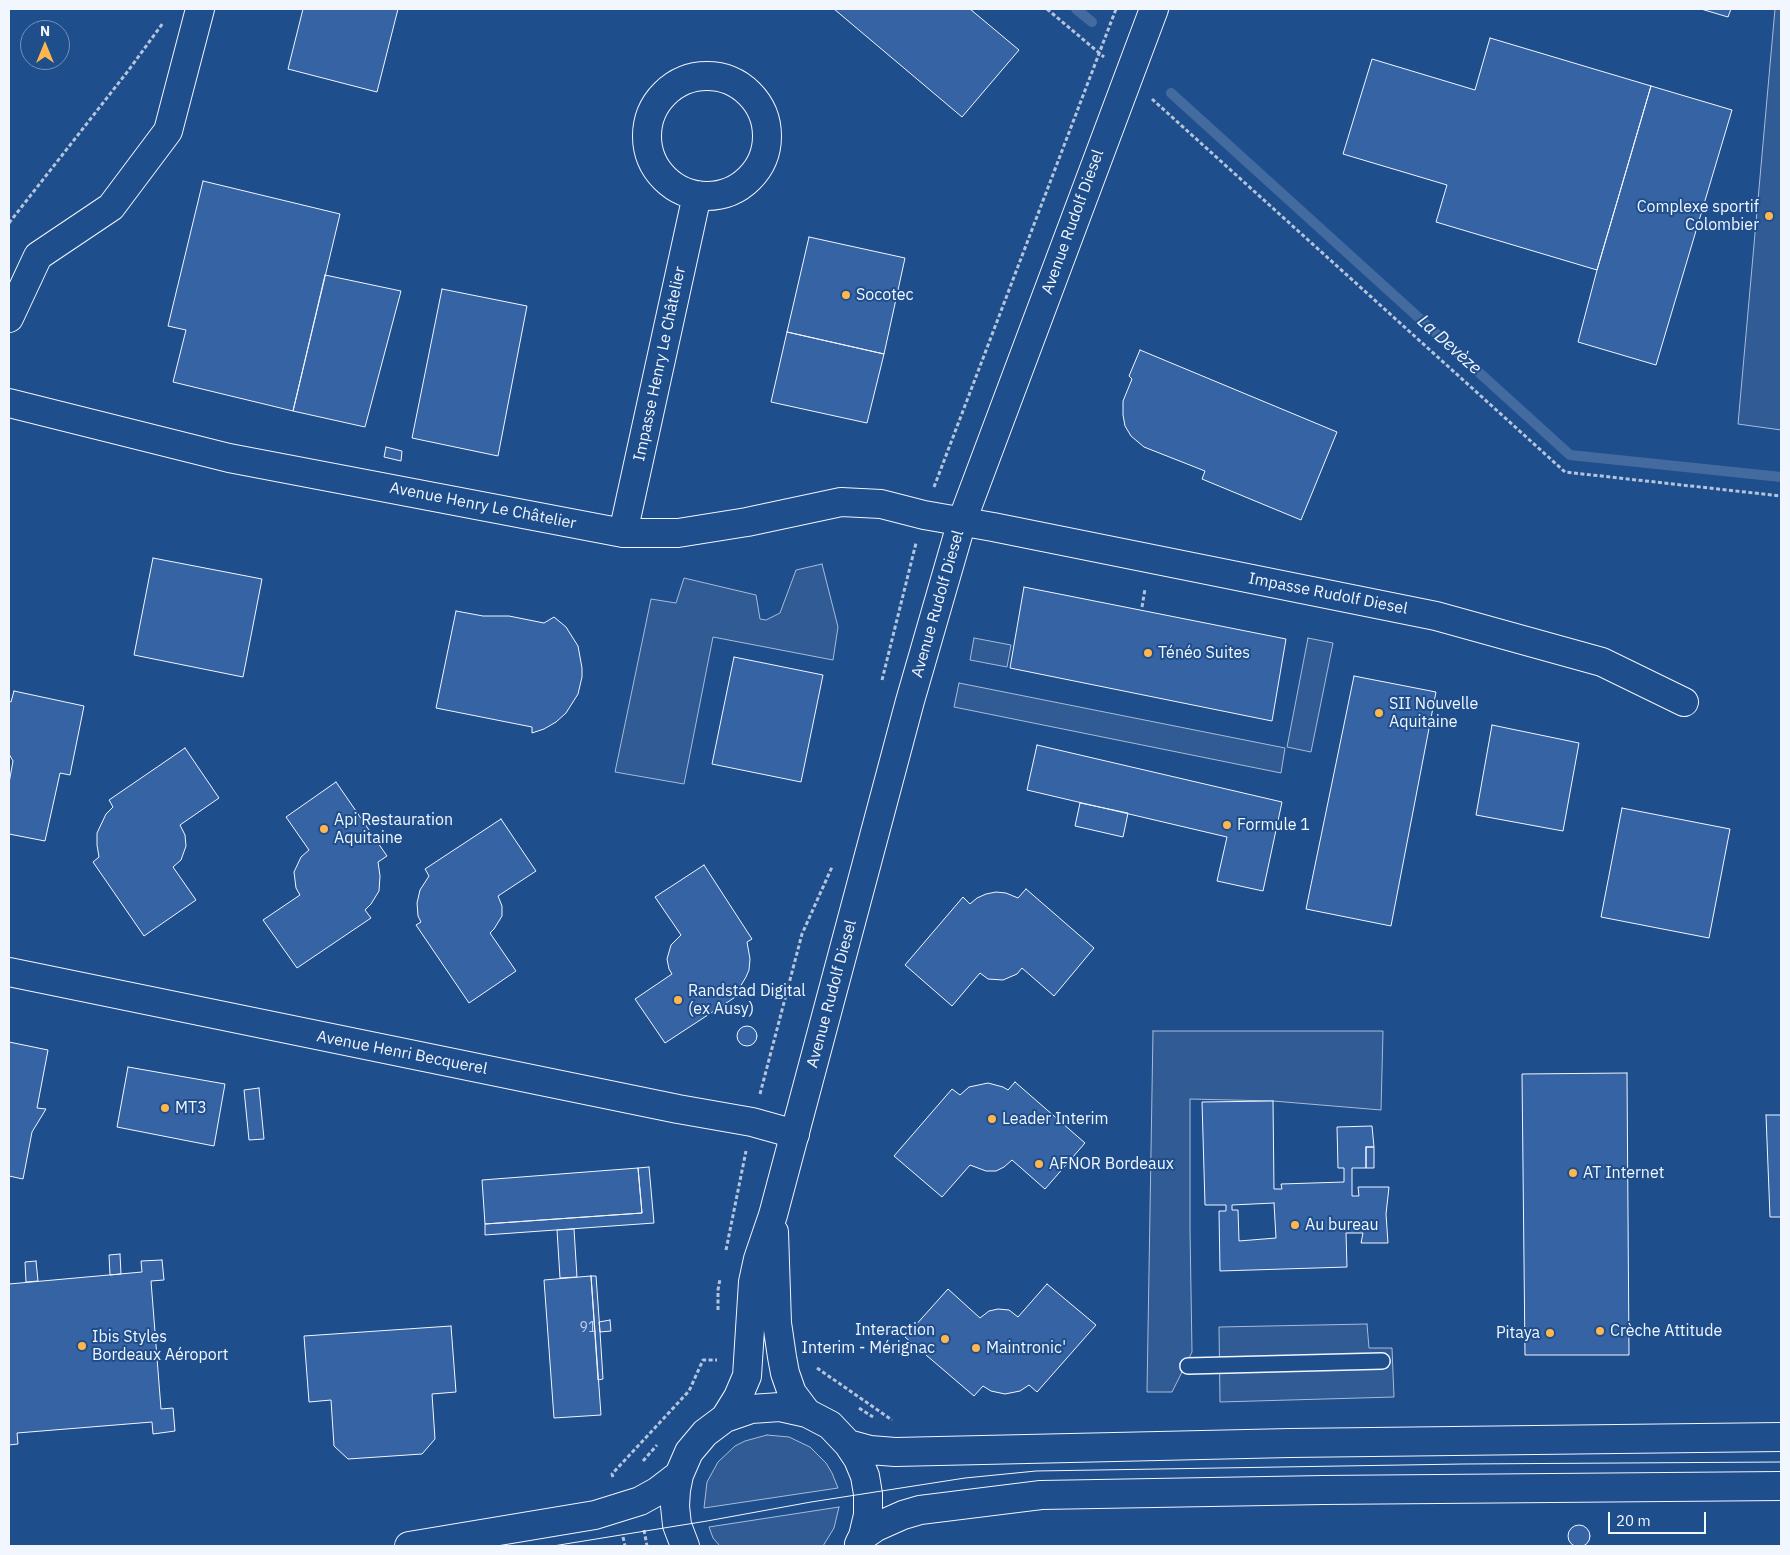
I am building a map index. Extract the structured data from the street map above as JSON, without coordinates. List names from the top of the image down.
{
  "streets": {
    "street": [
      "Avenue Rudolf Diesel",
      "Impasse Henry Le Châtelier",
      "Avenue Henry Le Châtelier",
      "Impasse Rudolf Diesel",
      "Avenue Henri Becquerel"
    ]
  },
  "crossings": [
    ["Avenue Rudolf Diesel", "Avenue Henry Le Châtelier"],
    ["Avenue Rudolf Diesel", "Impasse Rudolf Diesel"],
    ["Avenue Rudolf Diesel", "Avenue Henri Becquerel"],
    ["Impasse Henry Le Châtelier", "Avenue Henry Le Châtelier"],
    ["Avenue Henry Le Châtelier", "Impasse Rudolf Diesel"]
  ],
  "water": ["La Devèze"],
  "places": [
    "Complexe sportif Colombier",
    "Socotec",
    "Ténéo Suites",
    "SII Nouvelle Aquitaine",
    "Formule 1",
    "Api Restauration Aquitaine",
    "Randstad Digital (ex Ausy)",
    "MT3",
    "Leader Interim",
    "AFNOR Bordeaux",
    "AT Internet",
    "Au bureau",
    "Crèche Attitude",
    "Pitaya",
    "Interaction Interim - Mérignac",
    "Ibis Styles Bordeaux Aéroport",
    "Maintronic'"
  ],
  "house_numbers": ["91"],
  "scale_bar": "20 m",
  "north": "top"
}
